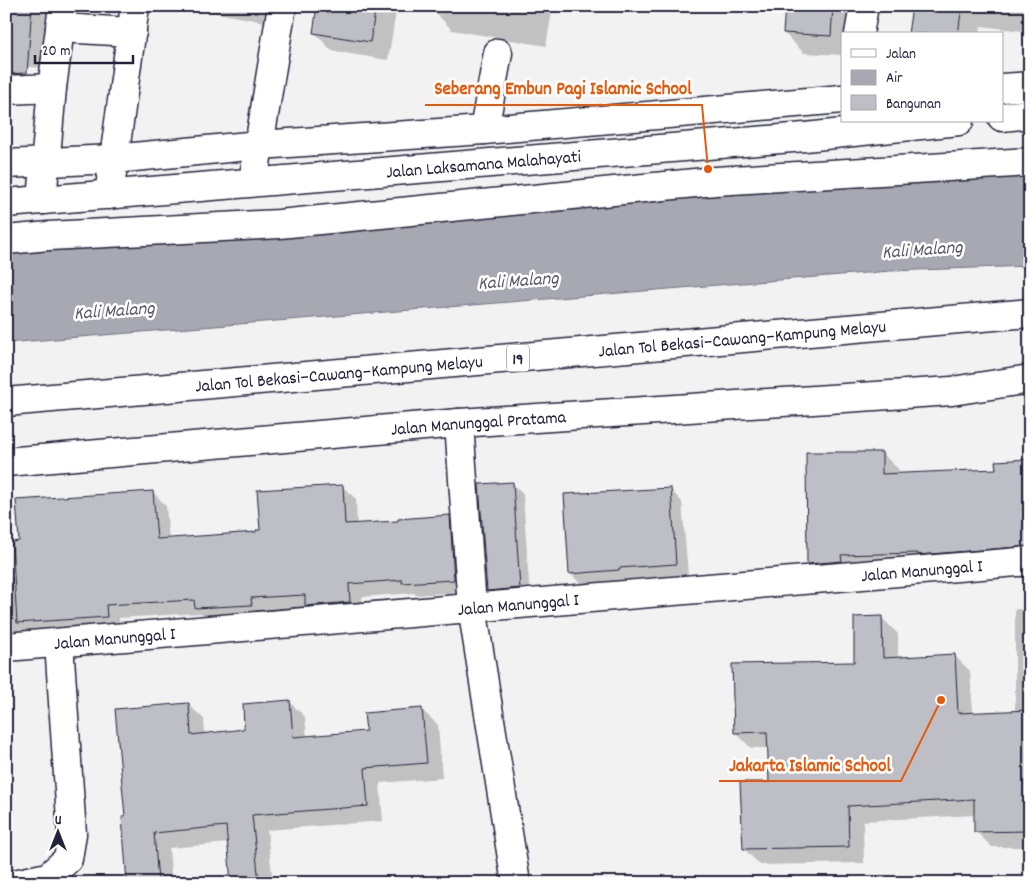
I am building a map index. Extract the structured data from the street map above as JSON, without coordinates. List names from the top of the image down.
{
  "streets": {
    "main road": [
      "Jalan Laksamana Malahayati",
      "Jalan Tol Bekasi–Cawang–Kampung Melayu",
      "19",
      "Jalan Manunggal Pratama",
      "Jalan Manunggal I"
    ]
  },
  "water": ["Kali Malang"],
  "places": ["Seberang Embun Pagi Islamic School", "Jakarta Islamic School"],
  "legend": ["Jalan", "Air", "Bangunan"],
  "scale_bar": "20 m",
  "north": "top"
}
